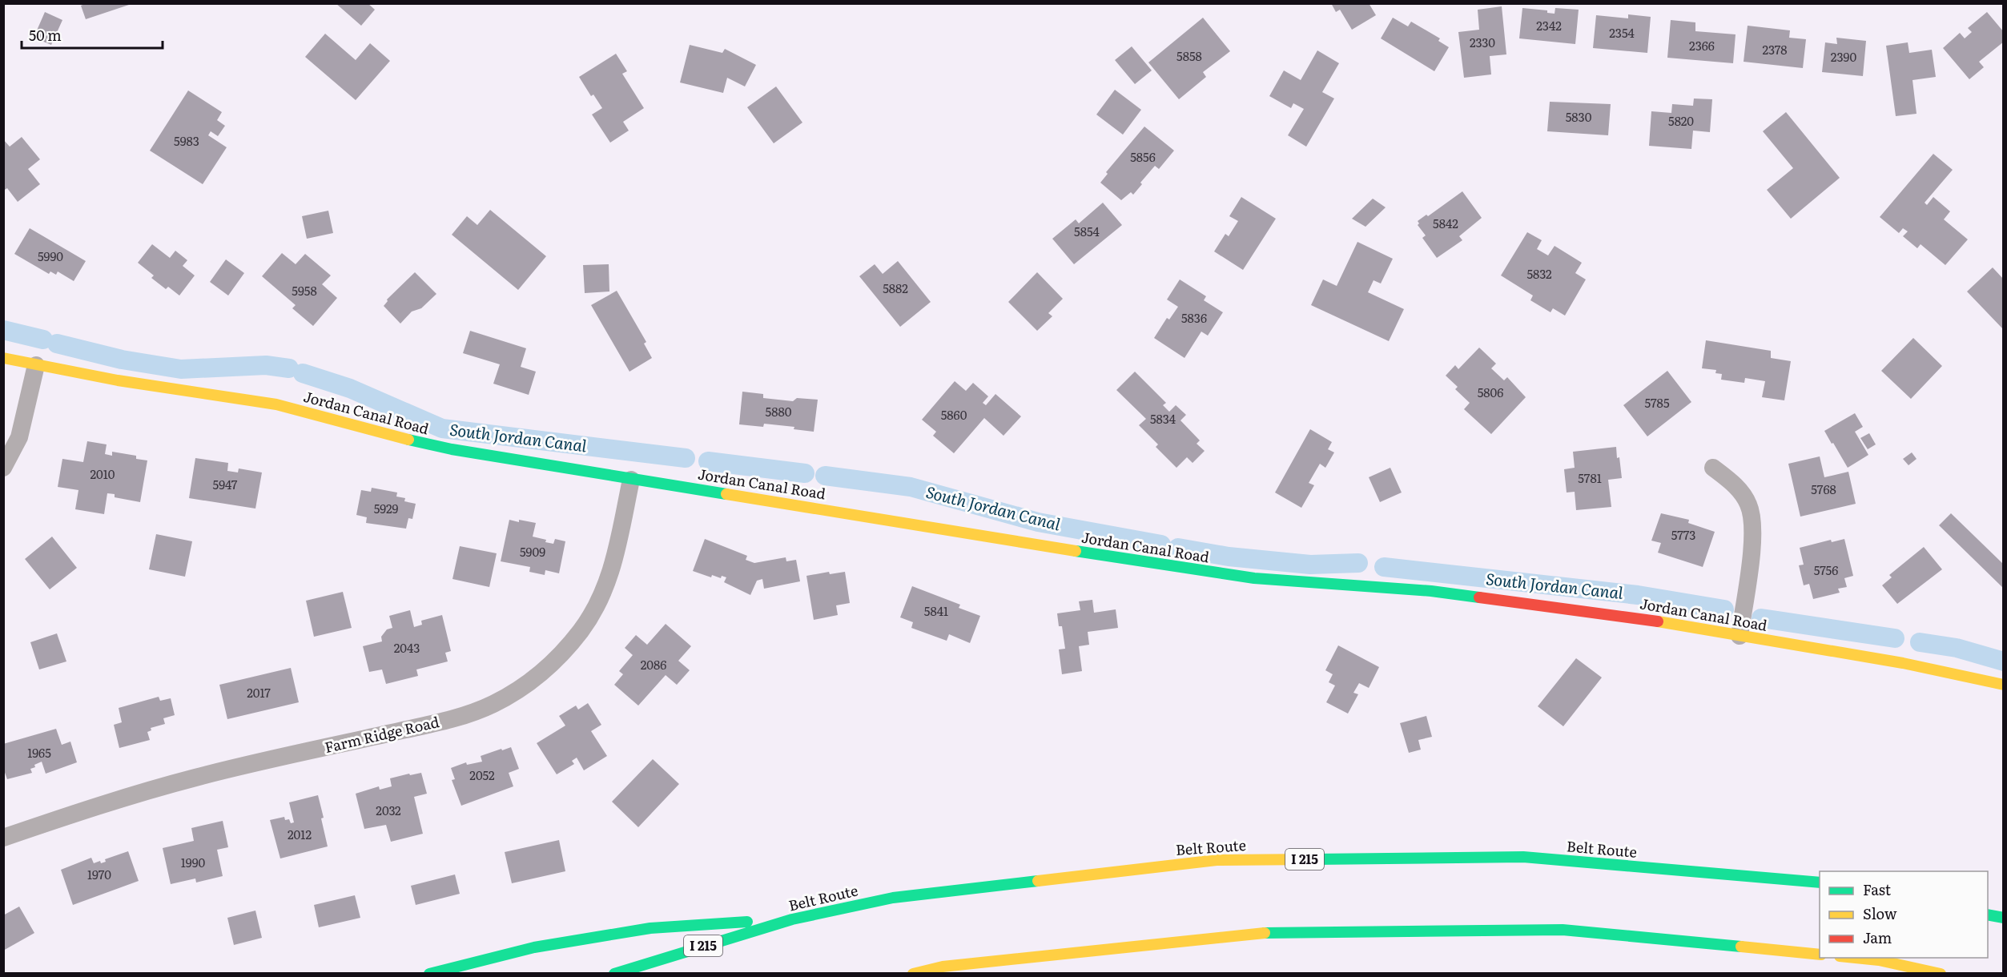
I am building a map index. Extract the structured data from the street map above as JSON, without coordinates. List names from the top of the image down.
{
  "streets": {
    "main road": ["Jordan Canal Road", "Belt Route", "I 215"],
    "street": ["Farm Ridge Road"]
  },
  "crossings": [
    ["Jordan Canal Road", "Farm Ridge Road"]
  ],
  "water": ["South Jordan Canal"],
  "house_numbers": [
    "2342",
    "2354",
    "2330",
    "2366",
    "2378",
    "5858",
    "2390",
    "5830",
    "5820",
    "5983",
    "5856",
    "5842",
    "5854",
    "5990",
    "5832",
    "5882",
    "5958",
    "5836",
    "5806",
    "5785",
    "5880",
    "5860",
    "5834",
    "2010",
    "5781",
    "5947",
    "5768",
    "5929",
    "5773",
    "5909",
    "5756",
    "5841",
    "2043",
    "2086",
    "2017",
    "1965",
    "2052",
    "2032",
    "2012",
    "1990",
    "1970"
  ],
  "legend": ["Fast", "Slow", "Jam"],
  "scale_bar": "50 m"
}
